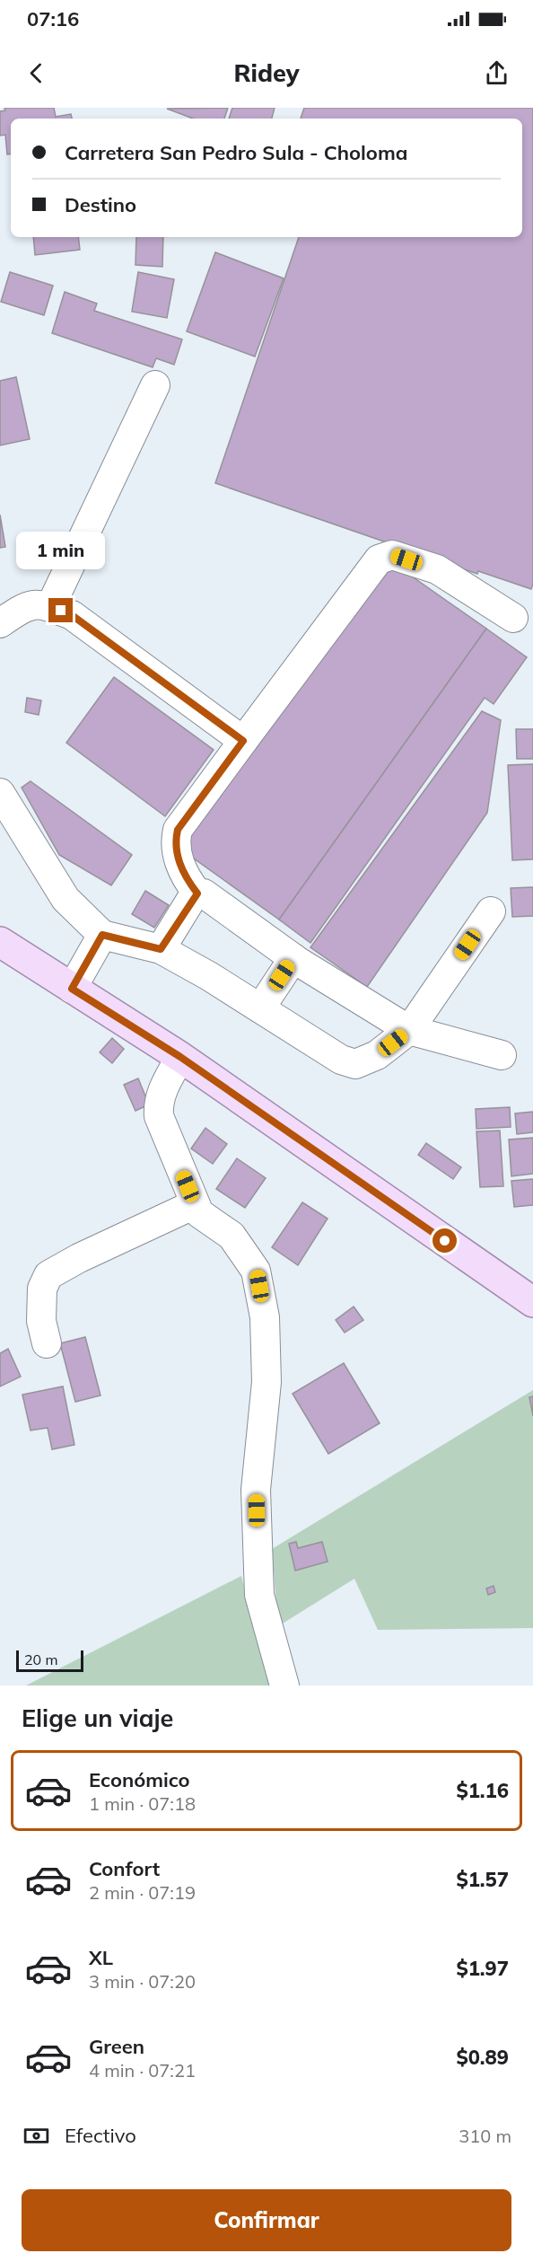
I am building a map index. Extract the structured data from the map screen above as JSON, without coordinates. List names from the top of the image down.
{
  "scale_bar": "20 m",
  "page": {
    "status": "07:16",
    "header": "Ridey",
    "banner": ["Carretera San Pedro Sula - Choloma", "Destino"],
    "bubble": "1 min",
    "scale": "20 m",
    "heading": "Elige un viaje",
    "list": [
      {
        "name": "Económico",
        "note": "1 min · 07:18",
        "value": "$1.16"
      },
      {
        "name": "Confort",
        "note": "2 min · 07:19",
        "value": "$1.57"
      },
      {
        "name": "XL",
        "note": "3 min · 07:20",
        "value": "$1.97"
      },
      {
        "name": "Green",
        "note": "4 min · 07:21",
        "value": "$0.89"
      }
    ],
    "pay": ["Efectivo", "310 m"],
    "buttons": "Confirmar"
  }
}
